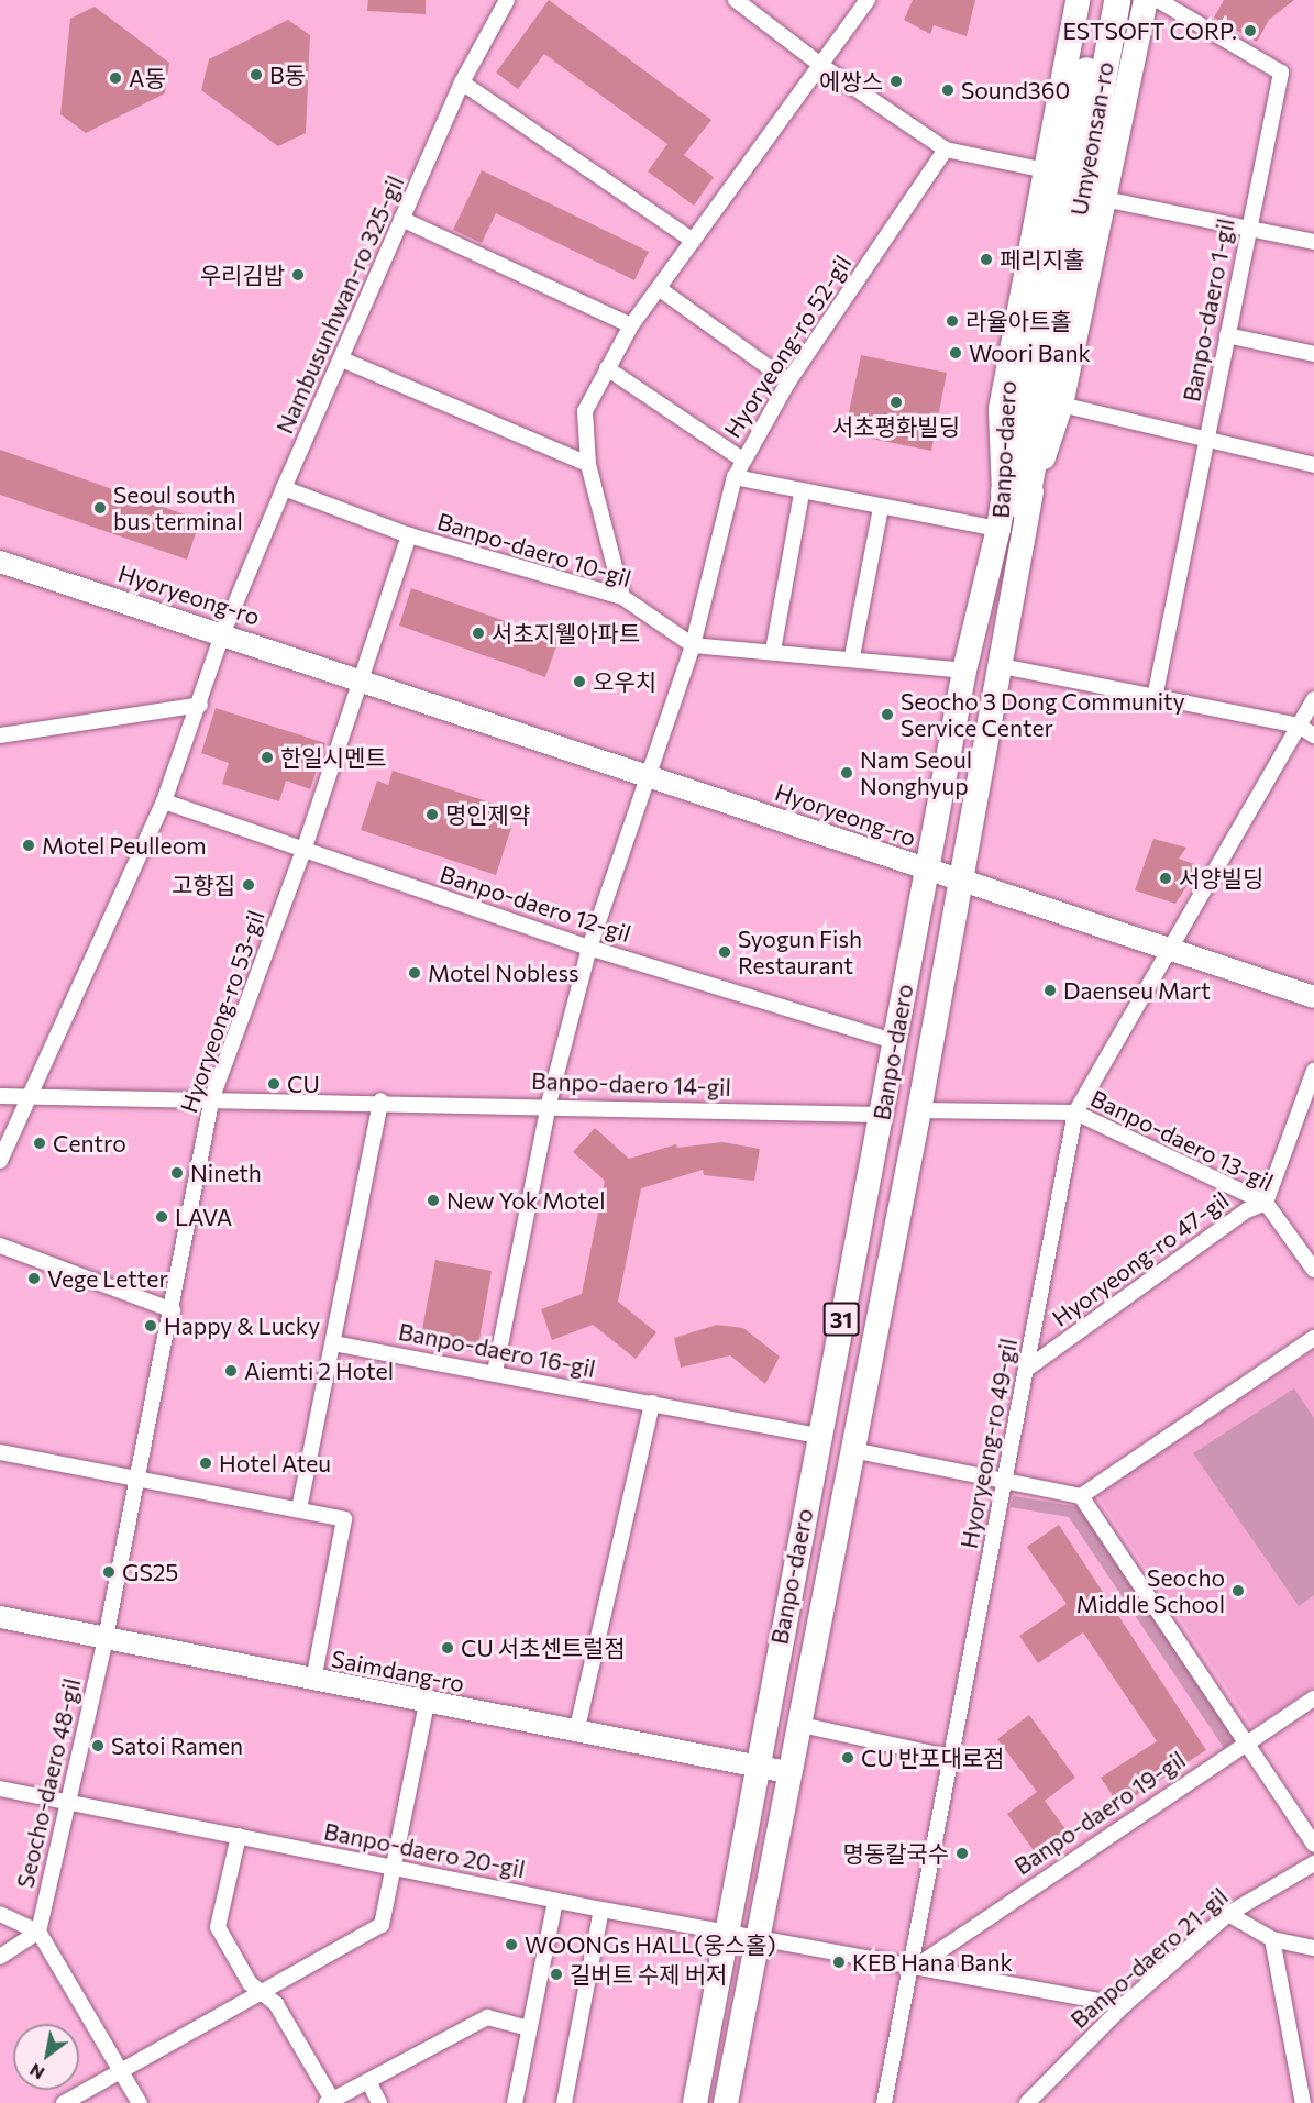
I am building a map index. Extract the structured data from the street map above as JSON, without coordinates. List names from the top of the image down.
{
  "streets": {
    "highway": ["Umyeonsan-ro", "31"],
    "main road": ["Banpo-daero", "Hyoryeong-ro", "Saimdang-ro"],
    "street": [
      "Nambusunhwan-ro 325-gil",
      "Banpo-daero 1-gil",
      "Hyoryeong-ro 52-gil",
      "Banpo-daero 10-gil",
      "Banpo-daero 12-gil",
      "Hyoryeong-ro 53-gil",
      "Banpo-daero 14-gil",
      "Banpo-daero 13-gil",
      "Hyoryeong-ro 47-gil",
      "Banpo-daero 16-gil",
      "Hyoryeong-ro 49-gil",
      "Seocho-daero 48-gil",
      "Banpo-daero 19-gil",
      "Banpo-daero 20-gil",
      "Banpo-daero 21-gil"
    ]
  },
  "crossings": [
    ["Umyeonsan-ro", "Banpo-daero"],
    ["Nambusunhwan-ro 325-gil", "Banpo-daero 10-gil"],
    ["Nambusunhwan-ro 325-gil", "Hyoryeong-ro"],
    ["Nambusunhwan-ro 325-gil", "Banpo-daero 12-gil"],
    ["Nambusunhwan-ro 325-gil", "Banpo-daero 14-gil"],
    ["Hyoryeong-ro 52-gil", "Banpo-daero 10-gil"],
    ["Hyoryeong-ro 52-gil", "Hyoryeong-ro"],
    ["Hyoryeong-ro 52-gil", "Banpo-daero 12-gil"],
    ["Hyoryeong-ro 52-gil", "Banpo-daero 14-gil"],
    ["Hyoryeong-ro 52-gil", "Banpo-daero 16-gil"],
    ["Banpo-daero", "Hyoryeong-ro"],
    ["Banpo-daero", "Banpo-daero 12-gil"],
    ["Banpo-daero", "Banpo-daero 14-gil"],
    ["Banpo-daero", "Banpo-daero 13-gil"],
    ["Banpo-daero", "Banpo-daero 16-gil"],
    ["Banpo-daero", "Saimdang-ro"],
    ["Banpo-daero", "Banpo-daero 20-gil"],
    ["Hyoryeong-ro", "Hyoryeong-ro 53-gil"],
    ["Hyoryeong-ro", "Hyoryeong-ro 49-gil"],
    ["Banpo-daero 12-gil", "Hyoryeong-ro 53-gil"],
    ["Hyoryeong-ro 53-gil", "Banpo-daero 14-gil"],
    ["Hyoryeong-ro 53-gil", "Saimdang-ro"],
    ["Hyoryeong-ro 53-gil", "Seocho-daero 48-gil"],
    ["Banpo-daero 13-gil", "Hyoryeong-ro 47-gil"],
    ["Banpo-daero 13-gil", "Hyoryeong-ro 49-gil"],
    ["Hyoryeong-ro 47-gil", "Hyoryeong-ro 49-gil"],
    ["Hyoryeong-ro 49-gil", "Banpo-daero 19-gil"],
    ["Saimdang-ro", "Seocho-daero 48-gil"],
    ["Seocho-daero 48-gil", "Banpo-daero 20-gil"]
  ],
  "places": [
    "ESTSOFT CORP.",
    "B동",
    "A동",
    "에쌍스",
    "Sound360",
    "페리지홀",
    "우리김밥",
    "라율아트홀",
    "Woori Bank",
    "서초평화빌딩",
    "Seoul south bus terminal",
    "서초지웰아파트",
    "오우치",
    "Seocho 3 Dong Community Service Center",
    "한일시멘트",
    "Nam Seoul Nonghyup",
    "명인제약",
    "Motel Peulleom",
    "서양빌딩",
    "고향집",
    "Syogun Fish Restaurant",
    "Motel Nobless",
    "Daenseu Mart",
    "CU",
    "Centro",
    "Nineth",
    "New Yok Motel",
    "LAVA",
    "Vege Letter",
    "Happy & Lucky",
    "Aiemti 2 Hotel",
    "Hotel Ateu",
    "GS25",
    "Seocho Middle School",
    "CU 서초센트럴점",
    "Satoi Ramen",
    "CU 반포대로점",
    "명동칼국수",
    "WOONGs HALL(웅스홀)",
    "KEB Hana Bank",
    "길버트 수제 버저"
  ],
  "north": "bottom left"
}
